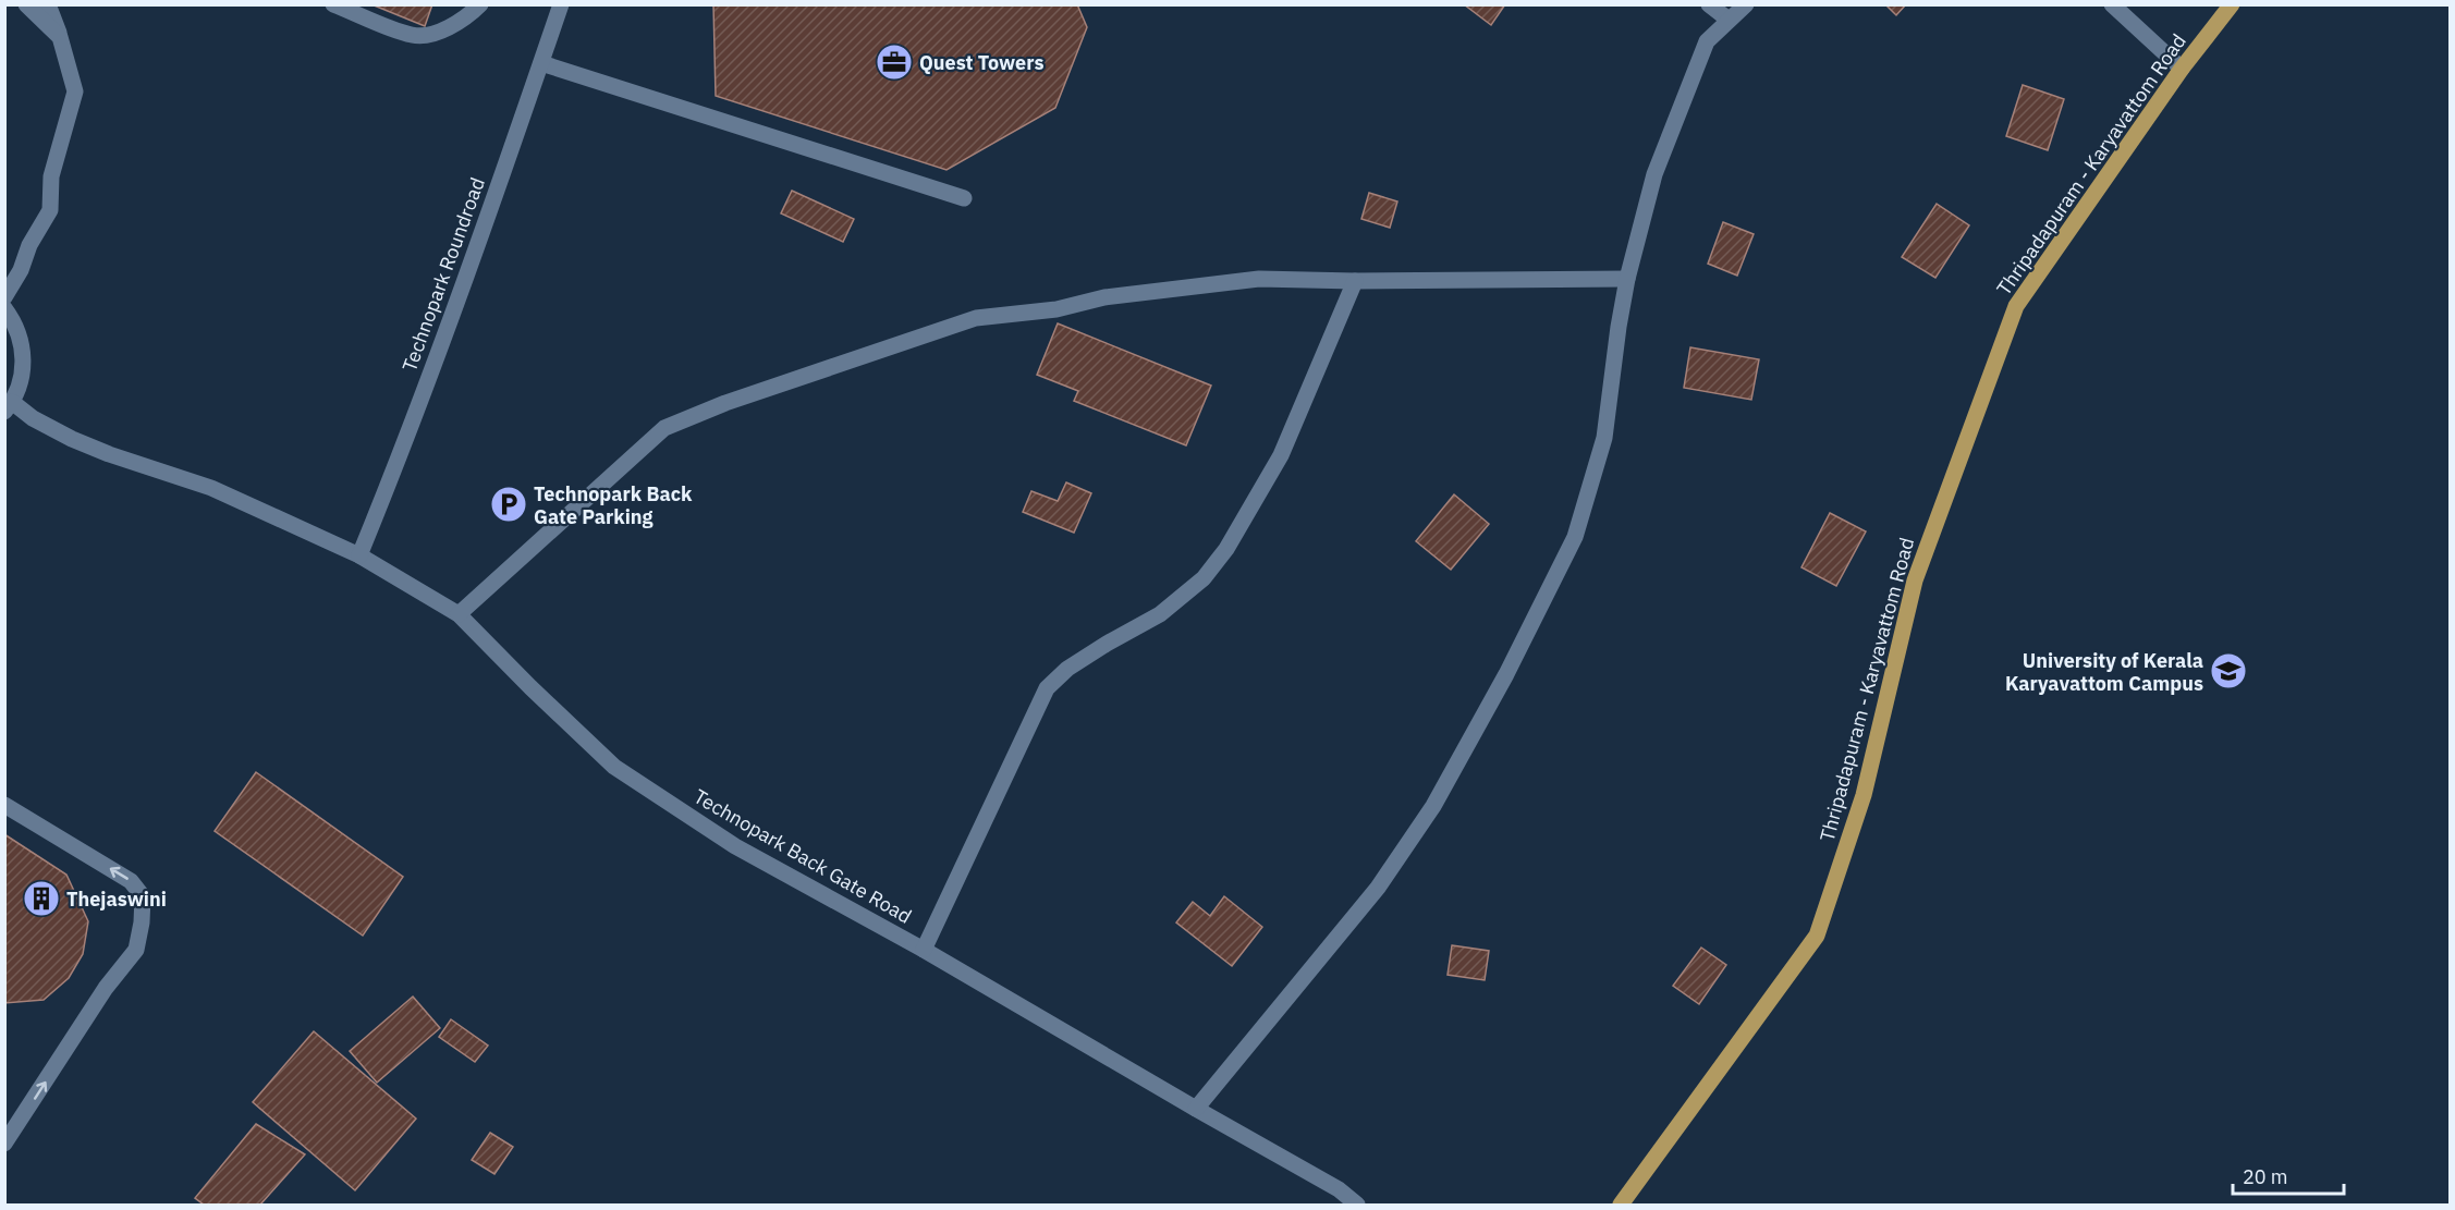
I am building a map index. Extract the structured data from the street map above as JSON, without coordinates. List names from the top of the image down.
{
  "streets": {
    "main road": ["Thripadapuram - Karyavattom Road"],
    "street": ["Technopark Roundroad", "Technopark Back Gate Road"]
  },
  "crossings": [
    ["Technopark Roundroad", "Technopark Back Gate Road"]
  ],
  "places": {
    "office": ["Quest Towers"],
    "parking": ["Technopark Back Gate Parking"],
    "school or university": ["University of Kerala Karyavattom Campus"],
    "building": ["Thejaswini"]
  },
  "scale_bar": "20 m"
}
